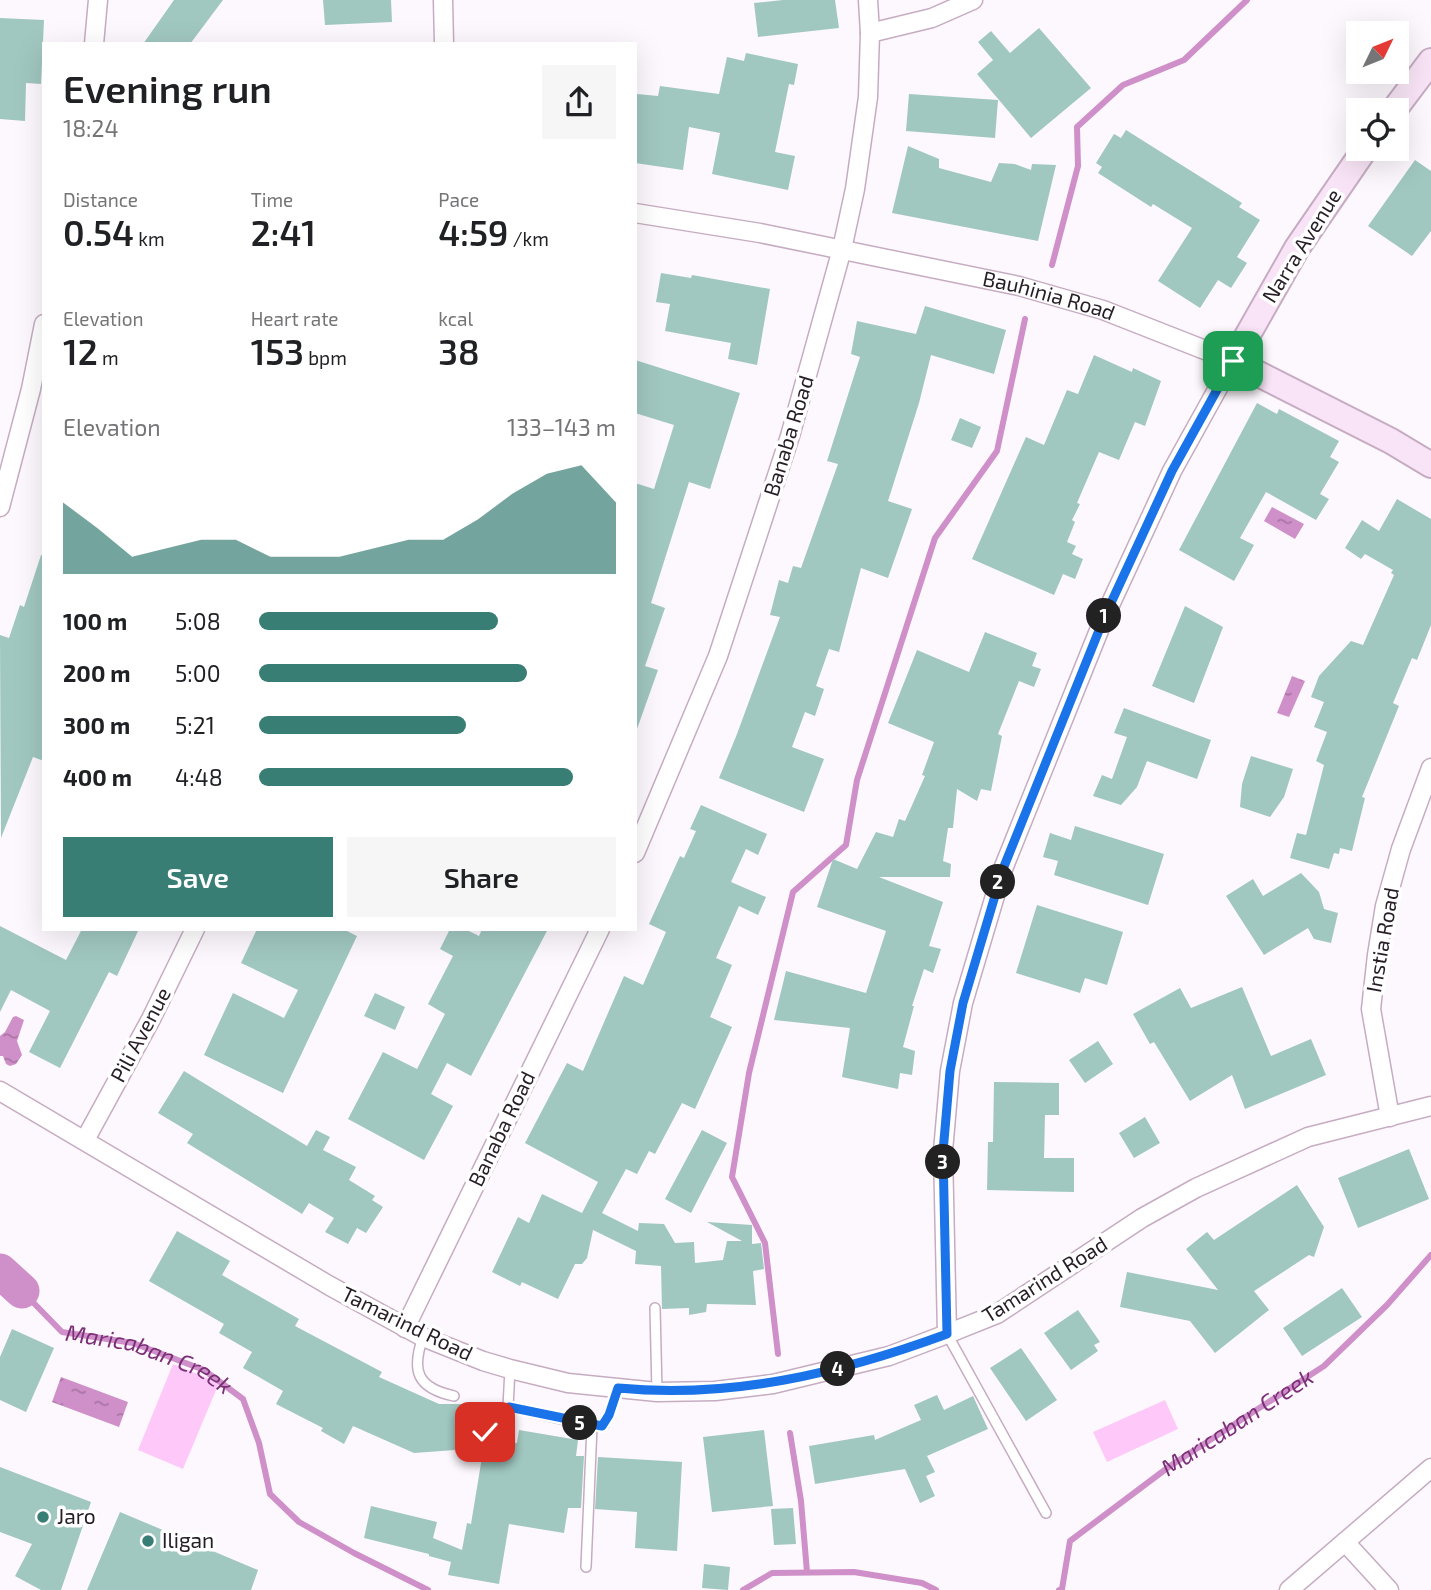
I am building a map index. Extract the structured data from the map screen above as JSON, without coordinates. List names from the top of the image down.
{
  "streets": {
    "street": [
      "Narra Avenue",
      "Bauhinia Road",
      "Banaba Road",
      "Instia Road",
      "Pili Avenue",
      "Tamarind Road"
    ]
  },
  "crossings": [
    ["Narra Avenue", "Bauhinia Road"],
    ["Narra Avenue", "Tamarind Road"],
    ["Bauhinia Road", "Banaba Road"],
    ["Banaba Road", "Tamarind Road"],
    ["Instia Road", "Tamarind Road"],
    ["Pili Avenue", "Tamarind Road"]
  ],
  "water": ["Maricaban Creek"],
  "places": ["Jaro", "Iligan"],
  "north": "top right",
  "page": {
    "heading": ["Evening run", "18:24"],
    "stats": [
      ["Distance", "0.54 km"],
      ["Time", "2:41"],
      ["Pace", "4:59 /km"],
      ["Elevation", "12 m"],
      ["Heart rate", "153 bpm"],
      ["kcal", "38"]
    ],
    "chart": ["Elevation", "133–143 m"],
    "list": [
      {
        "name": "100 m",
        "note": "5:08"
      },
      {
        "name": "200 m",
        "note": "5:00"
      },
      {
        "name": "300 m",
        "note": "5:21"
      },
      {
        "name": "400 m",
        "note": "4:48"
      }
    ],
    "pins": [
      "1",
      "2",
      "3",
      "4",
      "5"
    ],
    "buttons": ["Save", "Share"]
  }
}
